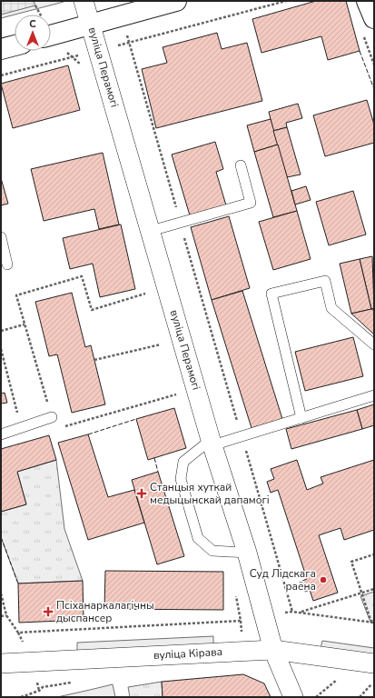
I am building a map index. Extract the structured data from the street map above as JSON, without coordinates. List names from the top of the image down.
{
  "streets": {
    "street": ["вуліца Перамогі", "вуліца Кірава"]
  },
  "crossings": [
    ["вуліца Перамогі", "вуліца Кірава"]
  ],
  "places": {
    "health": ["Станцыя хуткай медыцынскай дапамогі", "Псіханаркалагічны дыспансер"],
    "other": ["Суд Лідскага раёна"]
  },
  "north": "top"
}
